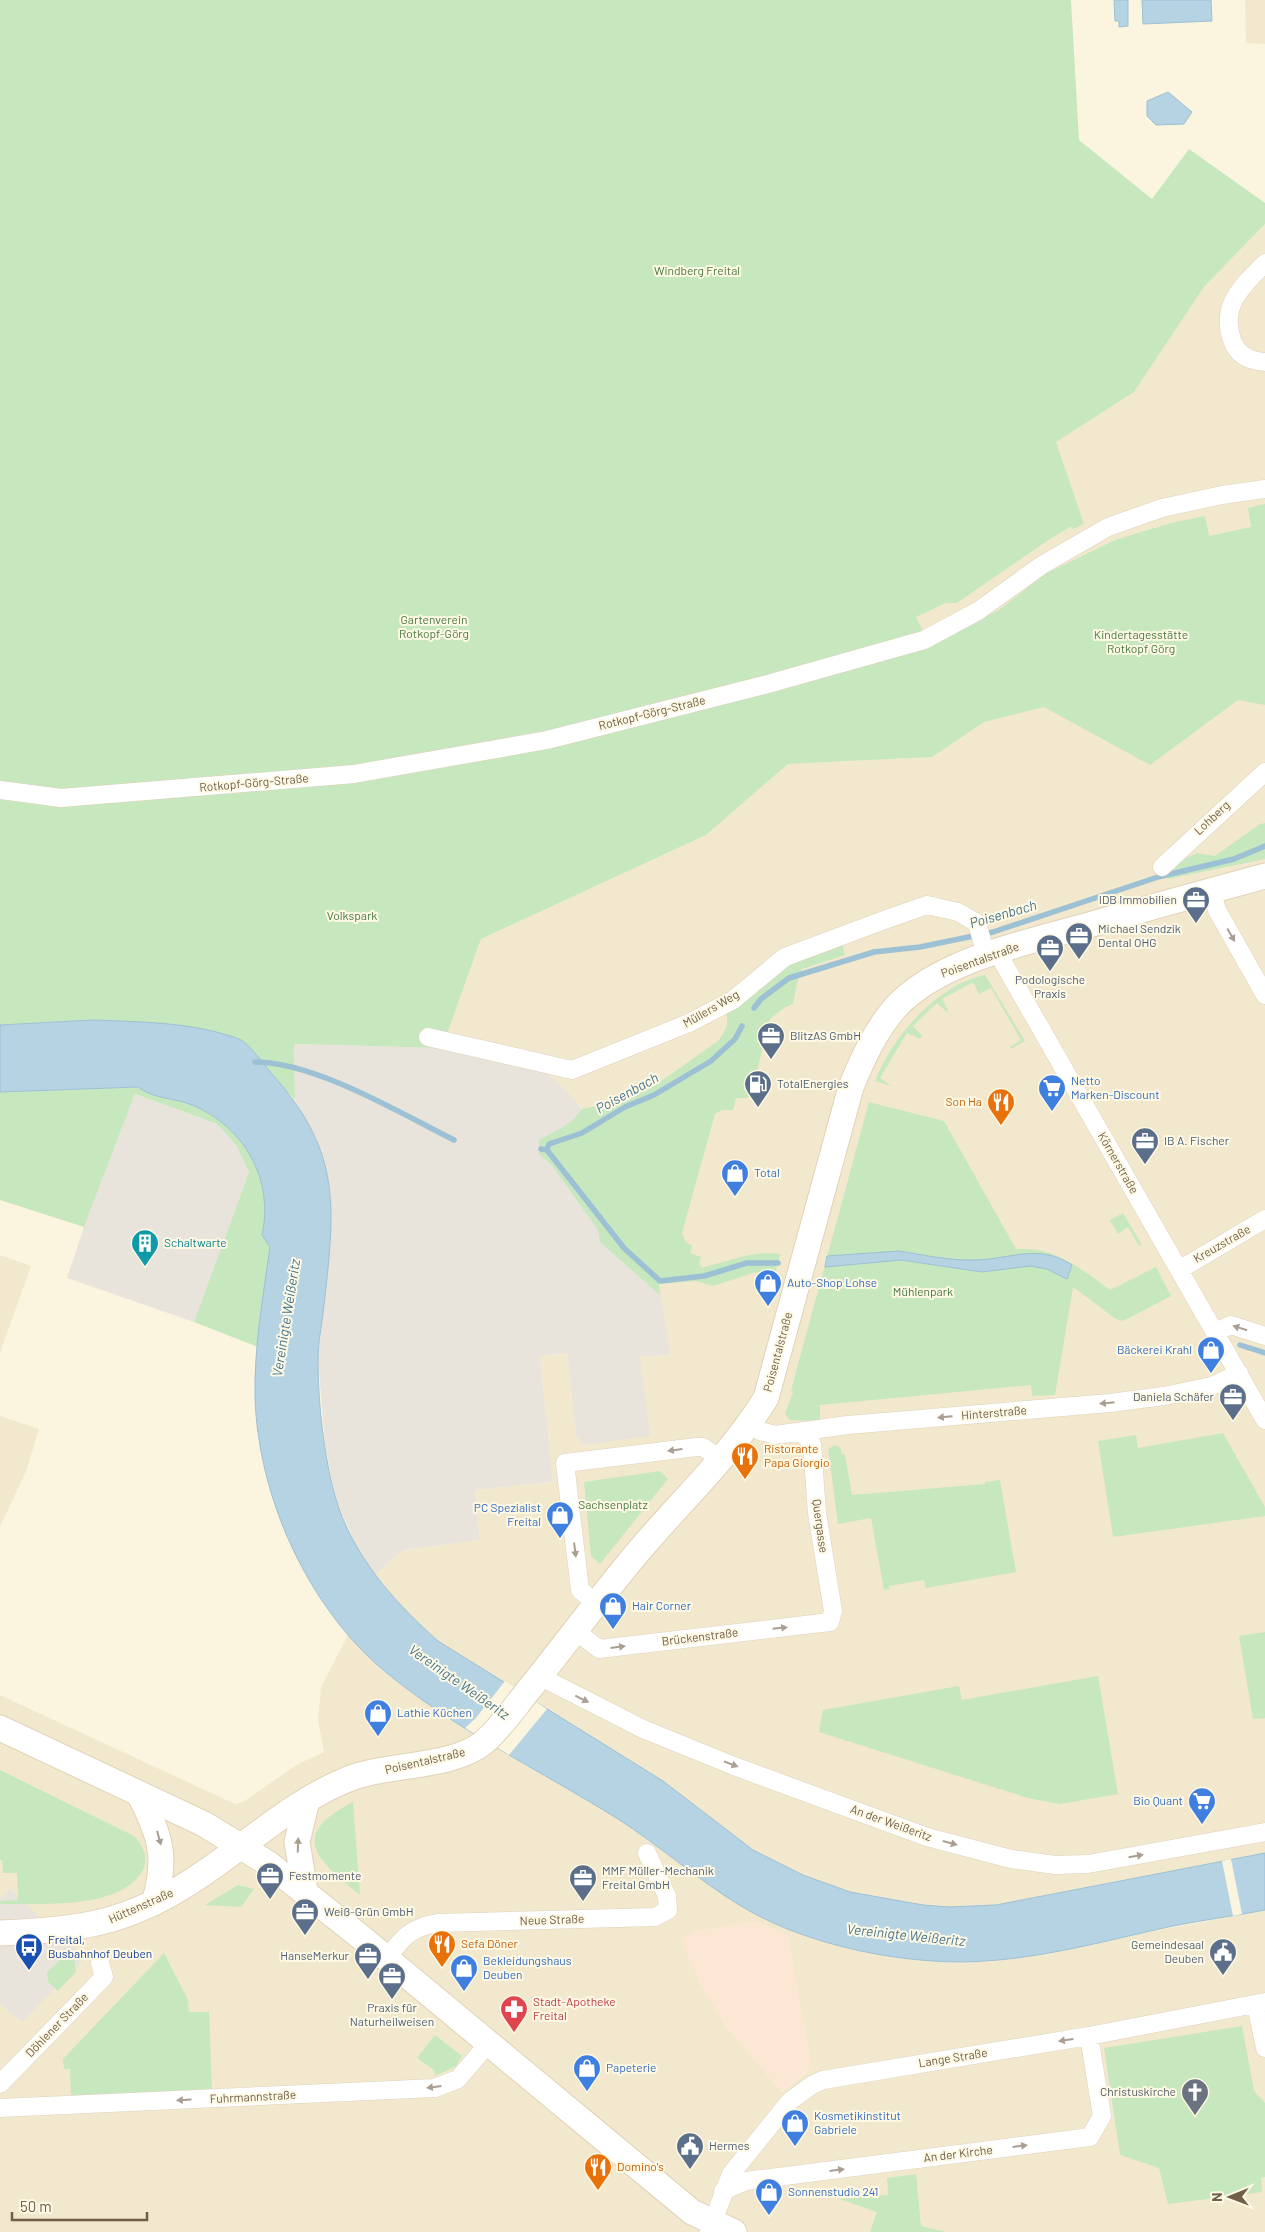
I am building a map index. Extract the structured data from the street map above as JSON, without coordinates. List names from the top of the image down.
{
  "streets": {
    "main road": ["Poisentalstraße", "Hüttenstraße"],
    "street": [
      "Rotkopf-Görg-Straße",
      "Lohberg",
      "Müllers Weg",
      "Körnerstraße",
      "Kreuzstraße",
      "Hinterstraße",
      "Quergasse",
      "Brückenstraße",
      "An der Weißeritz",
      "Neue Straße",
      "Döhlener Straße",
      "Lange Straße",
      "Fuhrmannstraße",
      "An der Kirche"
    ]
  },
  "crossings": [
    ["Poisentalstraße", "Müllers Weg"],
    ["Poisentalstraße", "Körnerstraße"],
    ["Poisentalstraße", "Hinterstraße"],
    ["Poisentalstraße", "Brückenstraße"],
    ["Poisentalstraße", "An der Weißeritz"],
    ["Poisentalstraße", "Hüttenstraße"],
    ["Müllers Weg", "Körnerstraße"],
    ["Körnerstraße", "Kreuzstraße"],
    ["Körnerstraße", "Hinterstraße"],
    ["Hinterstraße", "Quergasse"],
    ["Quergasse", "Brückenstraße"],
    ["Lange Straße", "An der Kirche"]
  ],
  "one_way": [
    "Hinterstraße",
    "Brückenstraße",
    "An der Weißeritz",
    "Lange Straße",
    "Fuhrmannstraße",
    "An der Kirche"
  ],
  "water": ["Poisenbach", "Vereinigte Weißeritz"],
  "parks": [
    "Windberg Freital",
    "Gartenverein Rotkopf-Görg",
    "Kindertagesstätte Rotkopf Görg",
    "Volkspark",
    "Mühlenpark",
    "Sachsenplatz"
  ],
  "places": {
    "office": [
      "IDB Immobilien",
      "Michael Sendzik Dental OHG",
      "Podologische Praxis",
      "BlitzAS GmbH",
      "IB A. Fischer",
      "Daniela Schäfer",
      "Festmomente",
      "MMF Müller-Mechanik Freital GmbH",
      "Weiß-Grün GmbH",
      "HanseMerkur",
      "Praxis für Naturheilweisen"
    ],
    "fuel station": ["TotalEnergies"],
    "supermarket": ["Netto Marken-Discount", "Bio Quant"],
    "restaurant": [
      "Son Ha",
      "Ristorante Papa Giorgio",
      "Sefa Döner",
      "Domino's"
    ],
    "shop": [
      "Total",
      "Auto-Shop Lohse",
      "Bäckerei Krahl",
      "PC Spezialist Freital",
      "Hair Corner",
      "Lathie Küchen",
      "Bekleidungshaus Deuben",
      "Papeterie",
      "Kosmetikinstitut Gabriele",
      "Sonnenstudio 241"
    ],
    "building": ["Schaltwarte"],
    "bus stop": ["Freital, Busbahnhof Deuben"],
    "public building": ["Gemeindesaal Deuben", "Hermes"],
    "pharmacy": ["Stadt-Apotheke Freital"],
    "church": ["Christuskirche"]
  },
  "scale_bar": "50 m",
  "north": "left"
}
